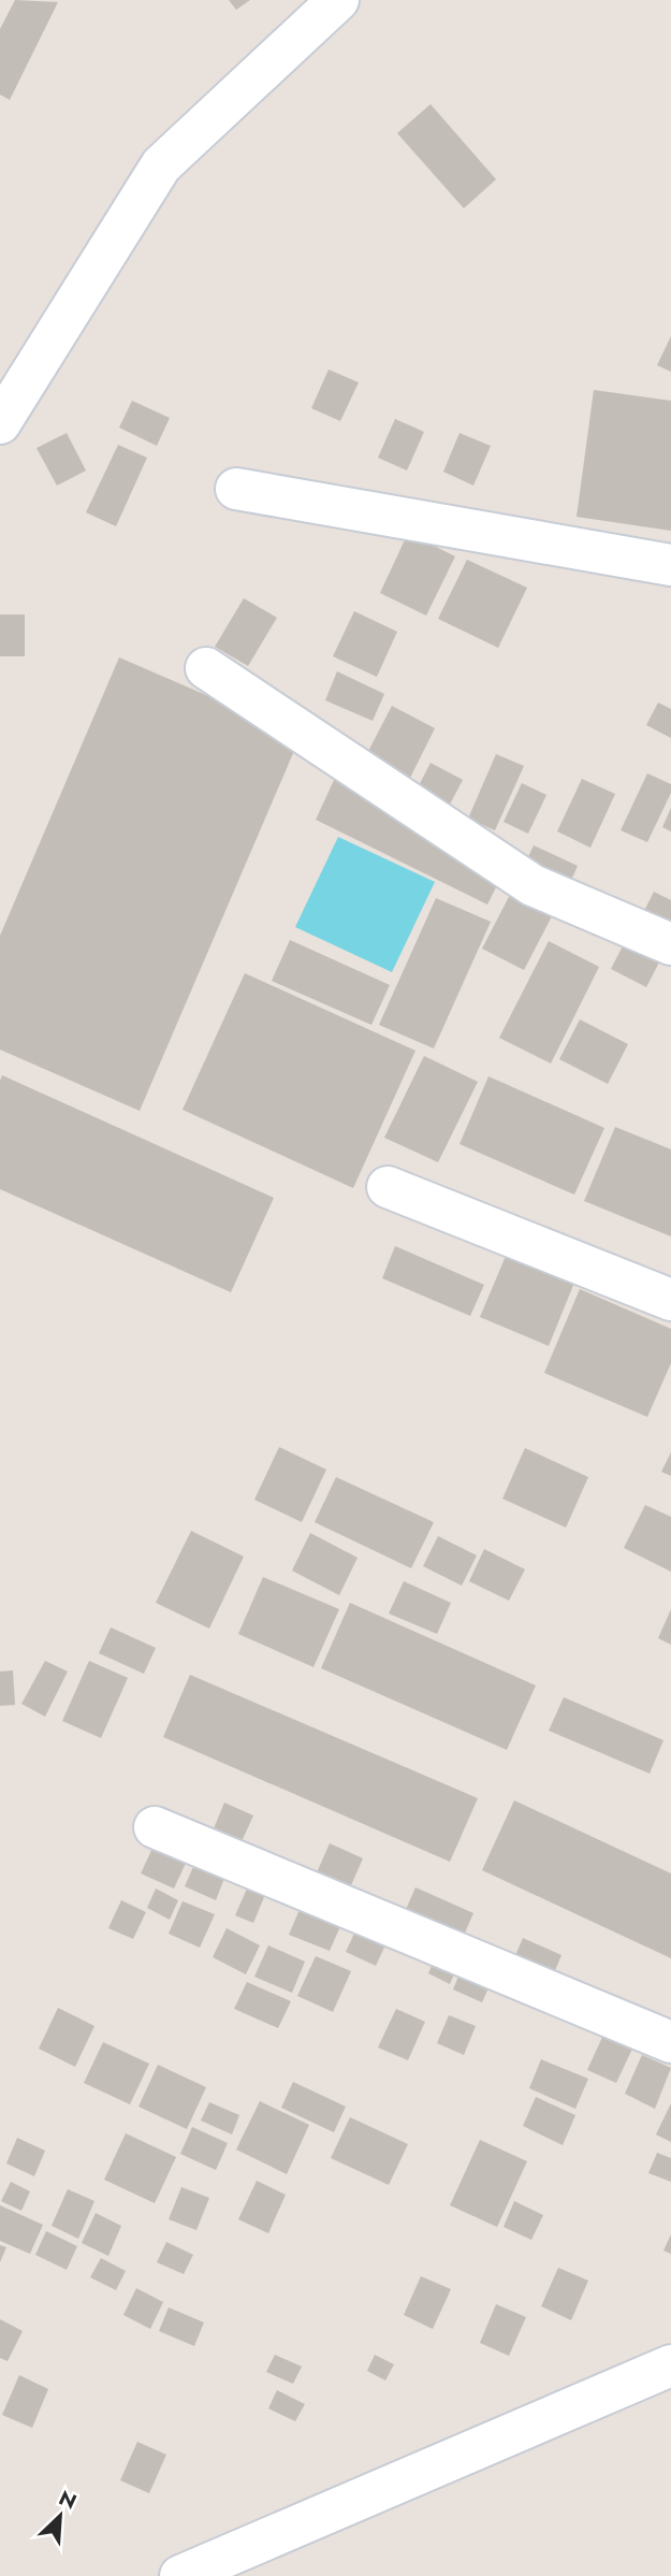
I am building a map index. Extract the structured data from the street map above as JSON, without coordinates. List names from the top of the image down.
{
  "north": "top right"
}
